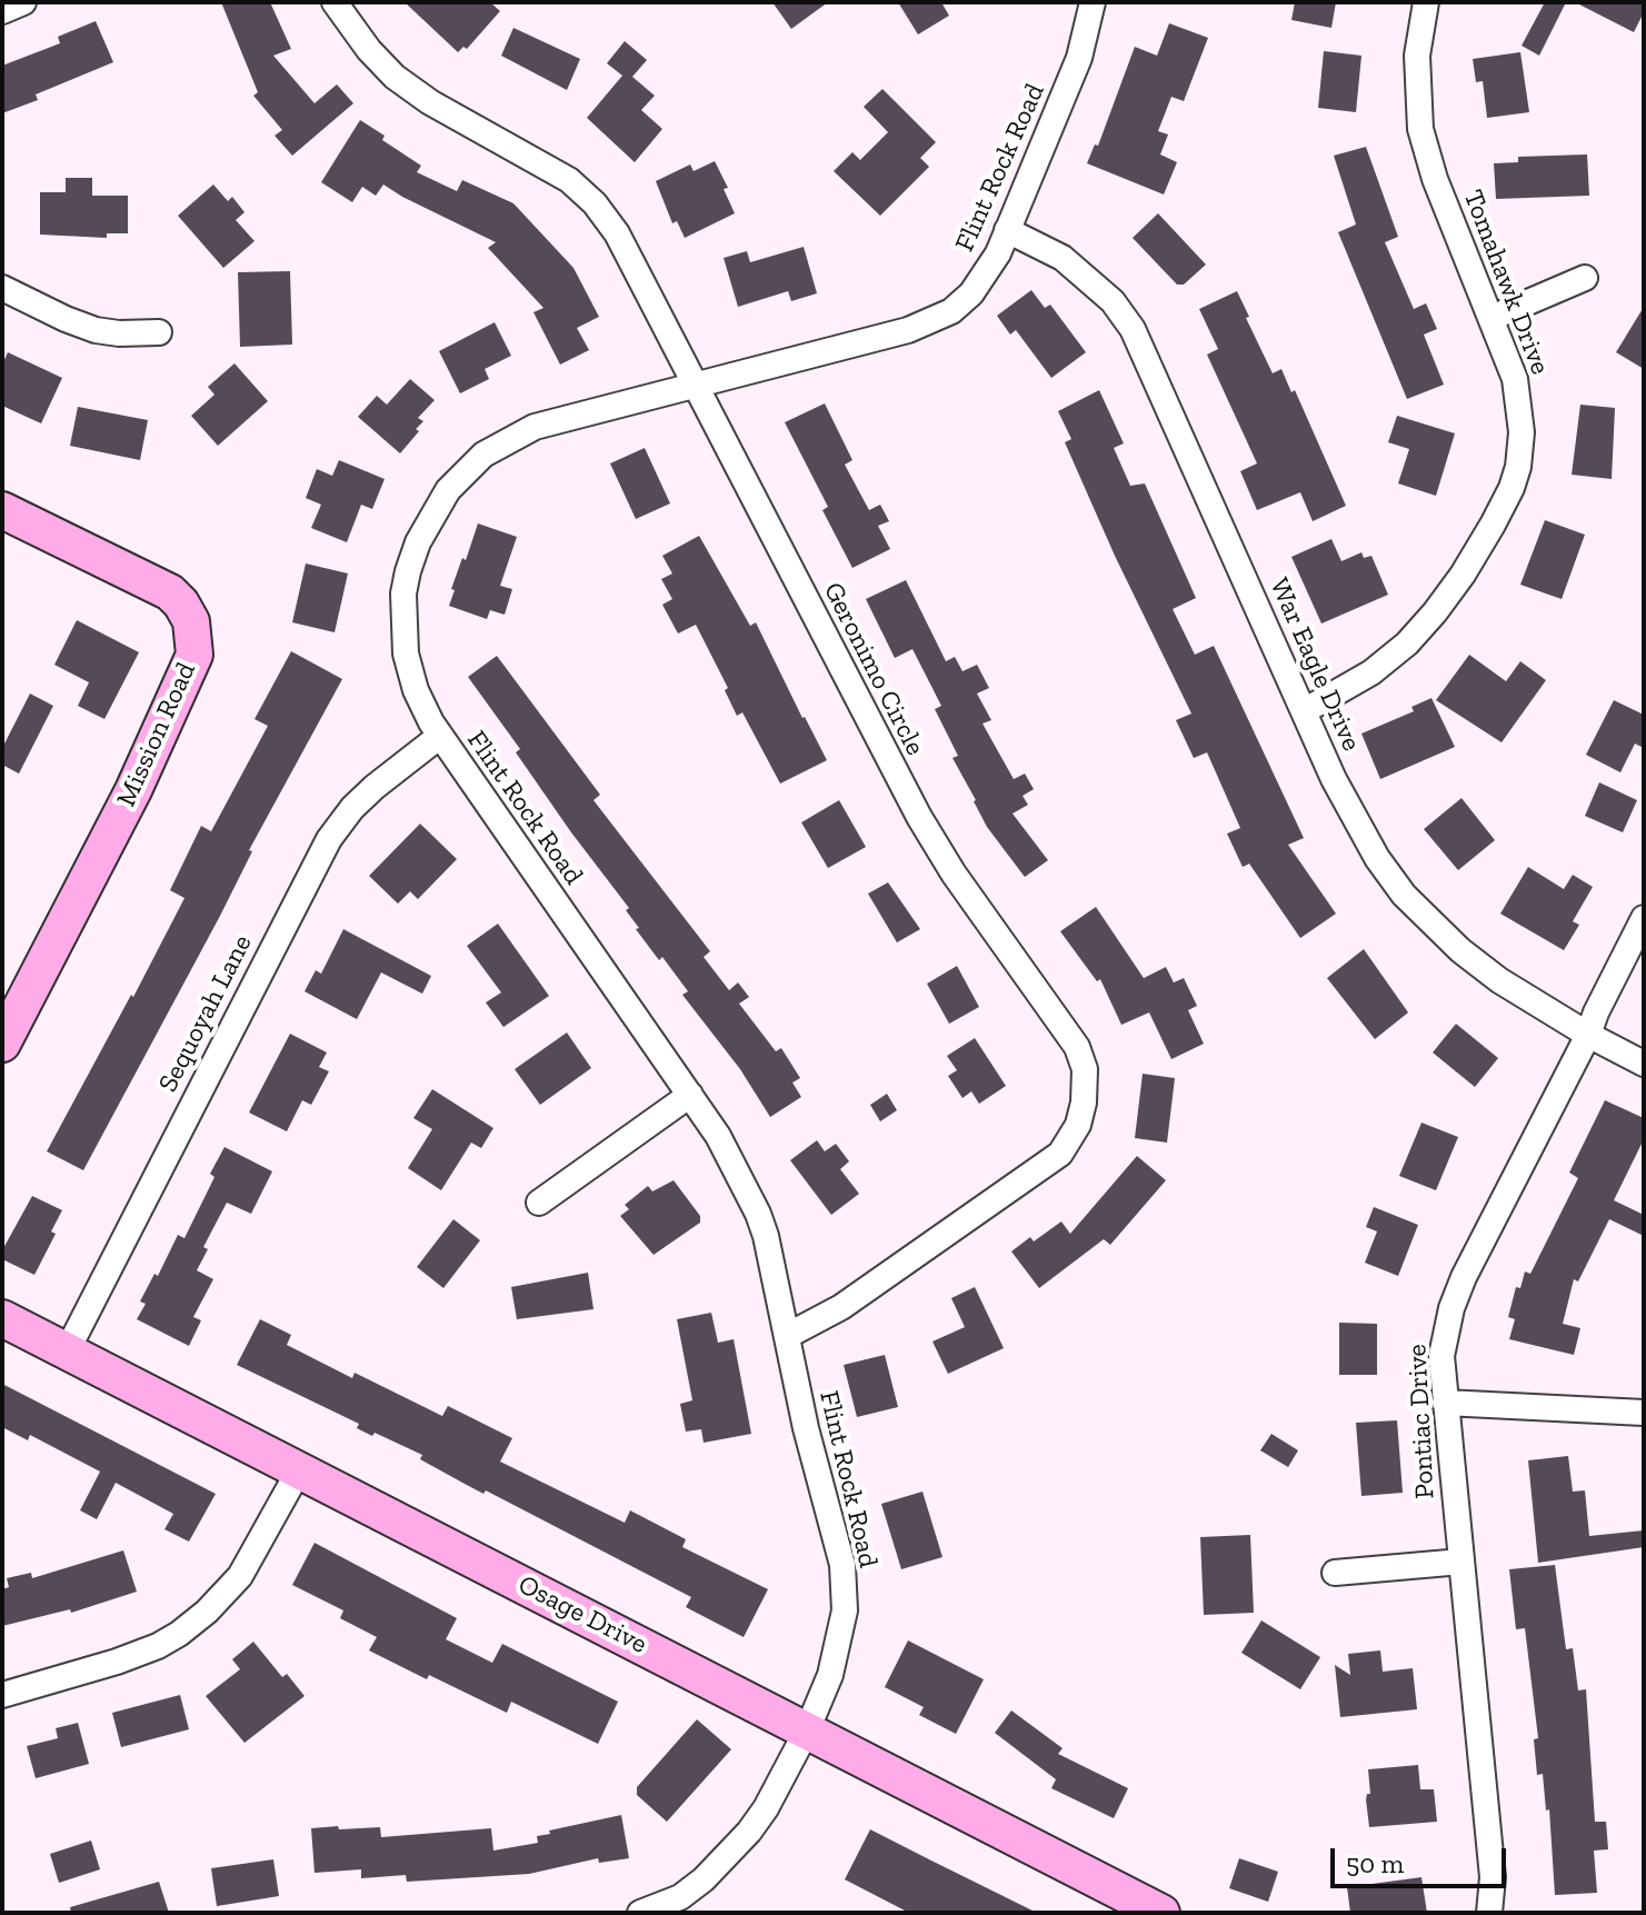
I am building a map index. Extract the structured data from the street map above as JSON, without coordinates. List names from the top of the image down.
{
  "streets": {
    "street": [
      "Flint Rock Road",
      "Tomahawk Drive",
      "War Eagle Drive",
      "Geronimo Circle",
      "Mission Road",
      "Sequoyah Lane",
      "Pontiac Drive",
      "Osage Drive"
    ]
  },
  "crossings": [
    ["Flint Rock Road", "War Eagle Drive"],
    ["Flint Rock Road", "Geronimo Circle"],
    ["Flint Rock Road", "Sequoyah Lane"],
    ["Flint Rock Road", "Osage Drive"],
    ["Tomahawk Drive", "War Eagle Drive"],
    ["War Eagle Drive", "Pontiac Drive"],
    ["Sequoyah Lane", "Osage Drive"]
  ],
  "scale_bar": "50 m"
}
